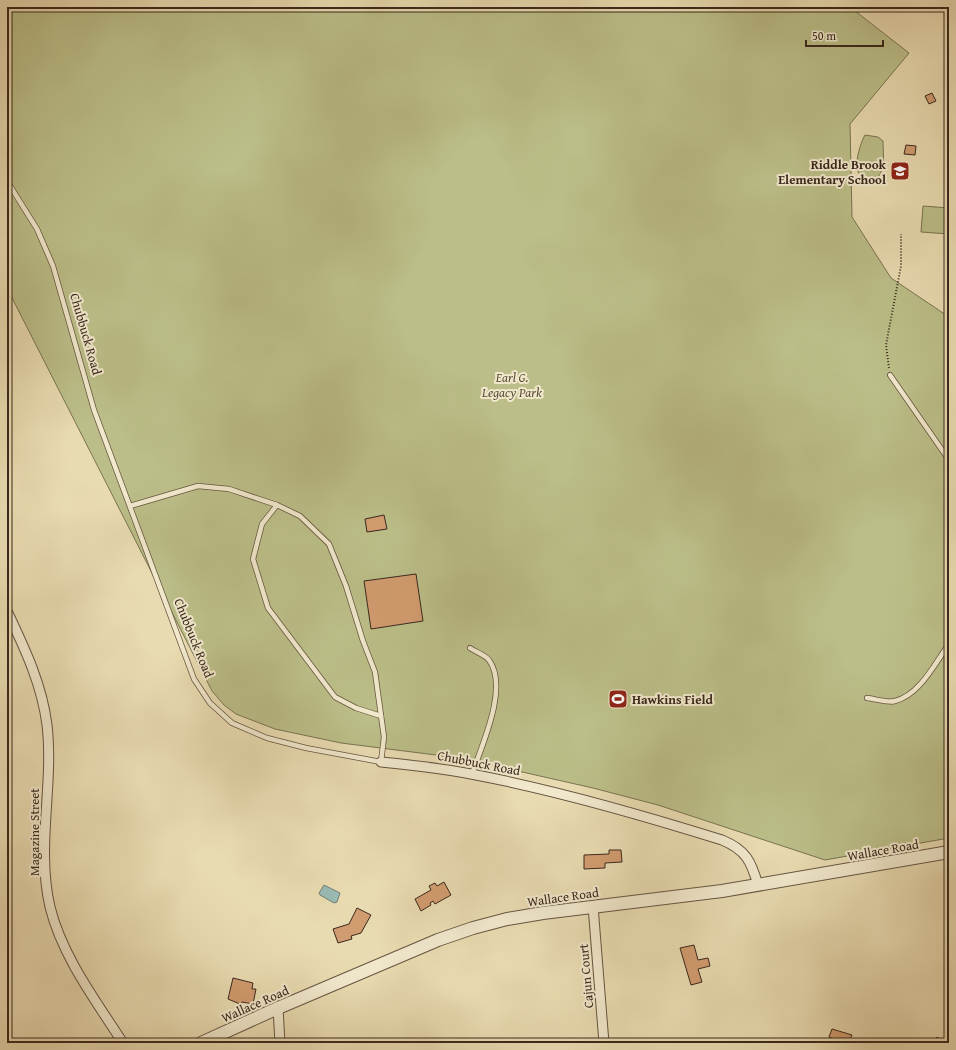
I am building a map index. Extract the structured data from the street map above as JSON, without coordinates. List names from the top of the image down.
{
  "streets": {
    "street": [
      "Chubbuck Road",
      "Magazine Street",
      "Wallace Road",
      "Cajun Court"
    ]
  },
  "crossings": [
    ["Chubbuck Road", "Wallace Road"],
    ["Wallace Road", "Cajun Court"]
  ],
  "parks": ["Earl G. Legacy Park"],
  "places": {
    "school or university": ["Riddle Brook Elementary School"],
    "sports": ["Hawkins Field"]
  },
  "scale_bar": "50 m"
}
